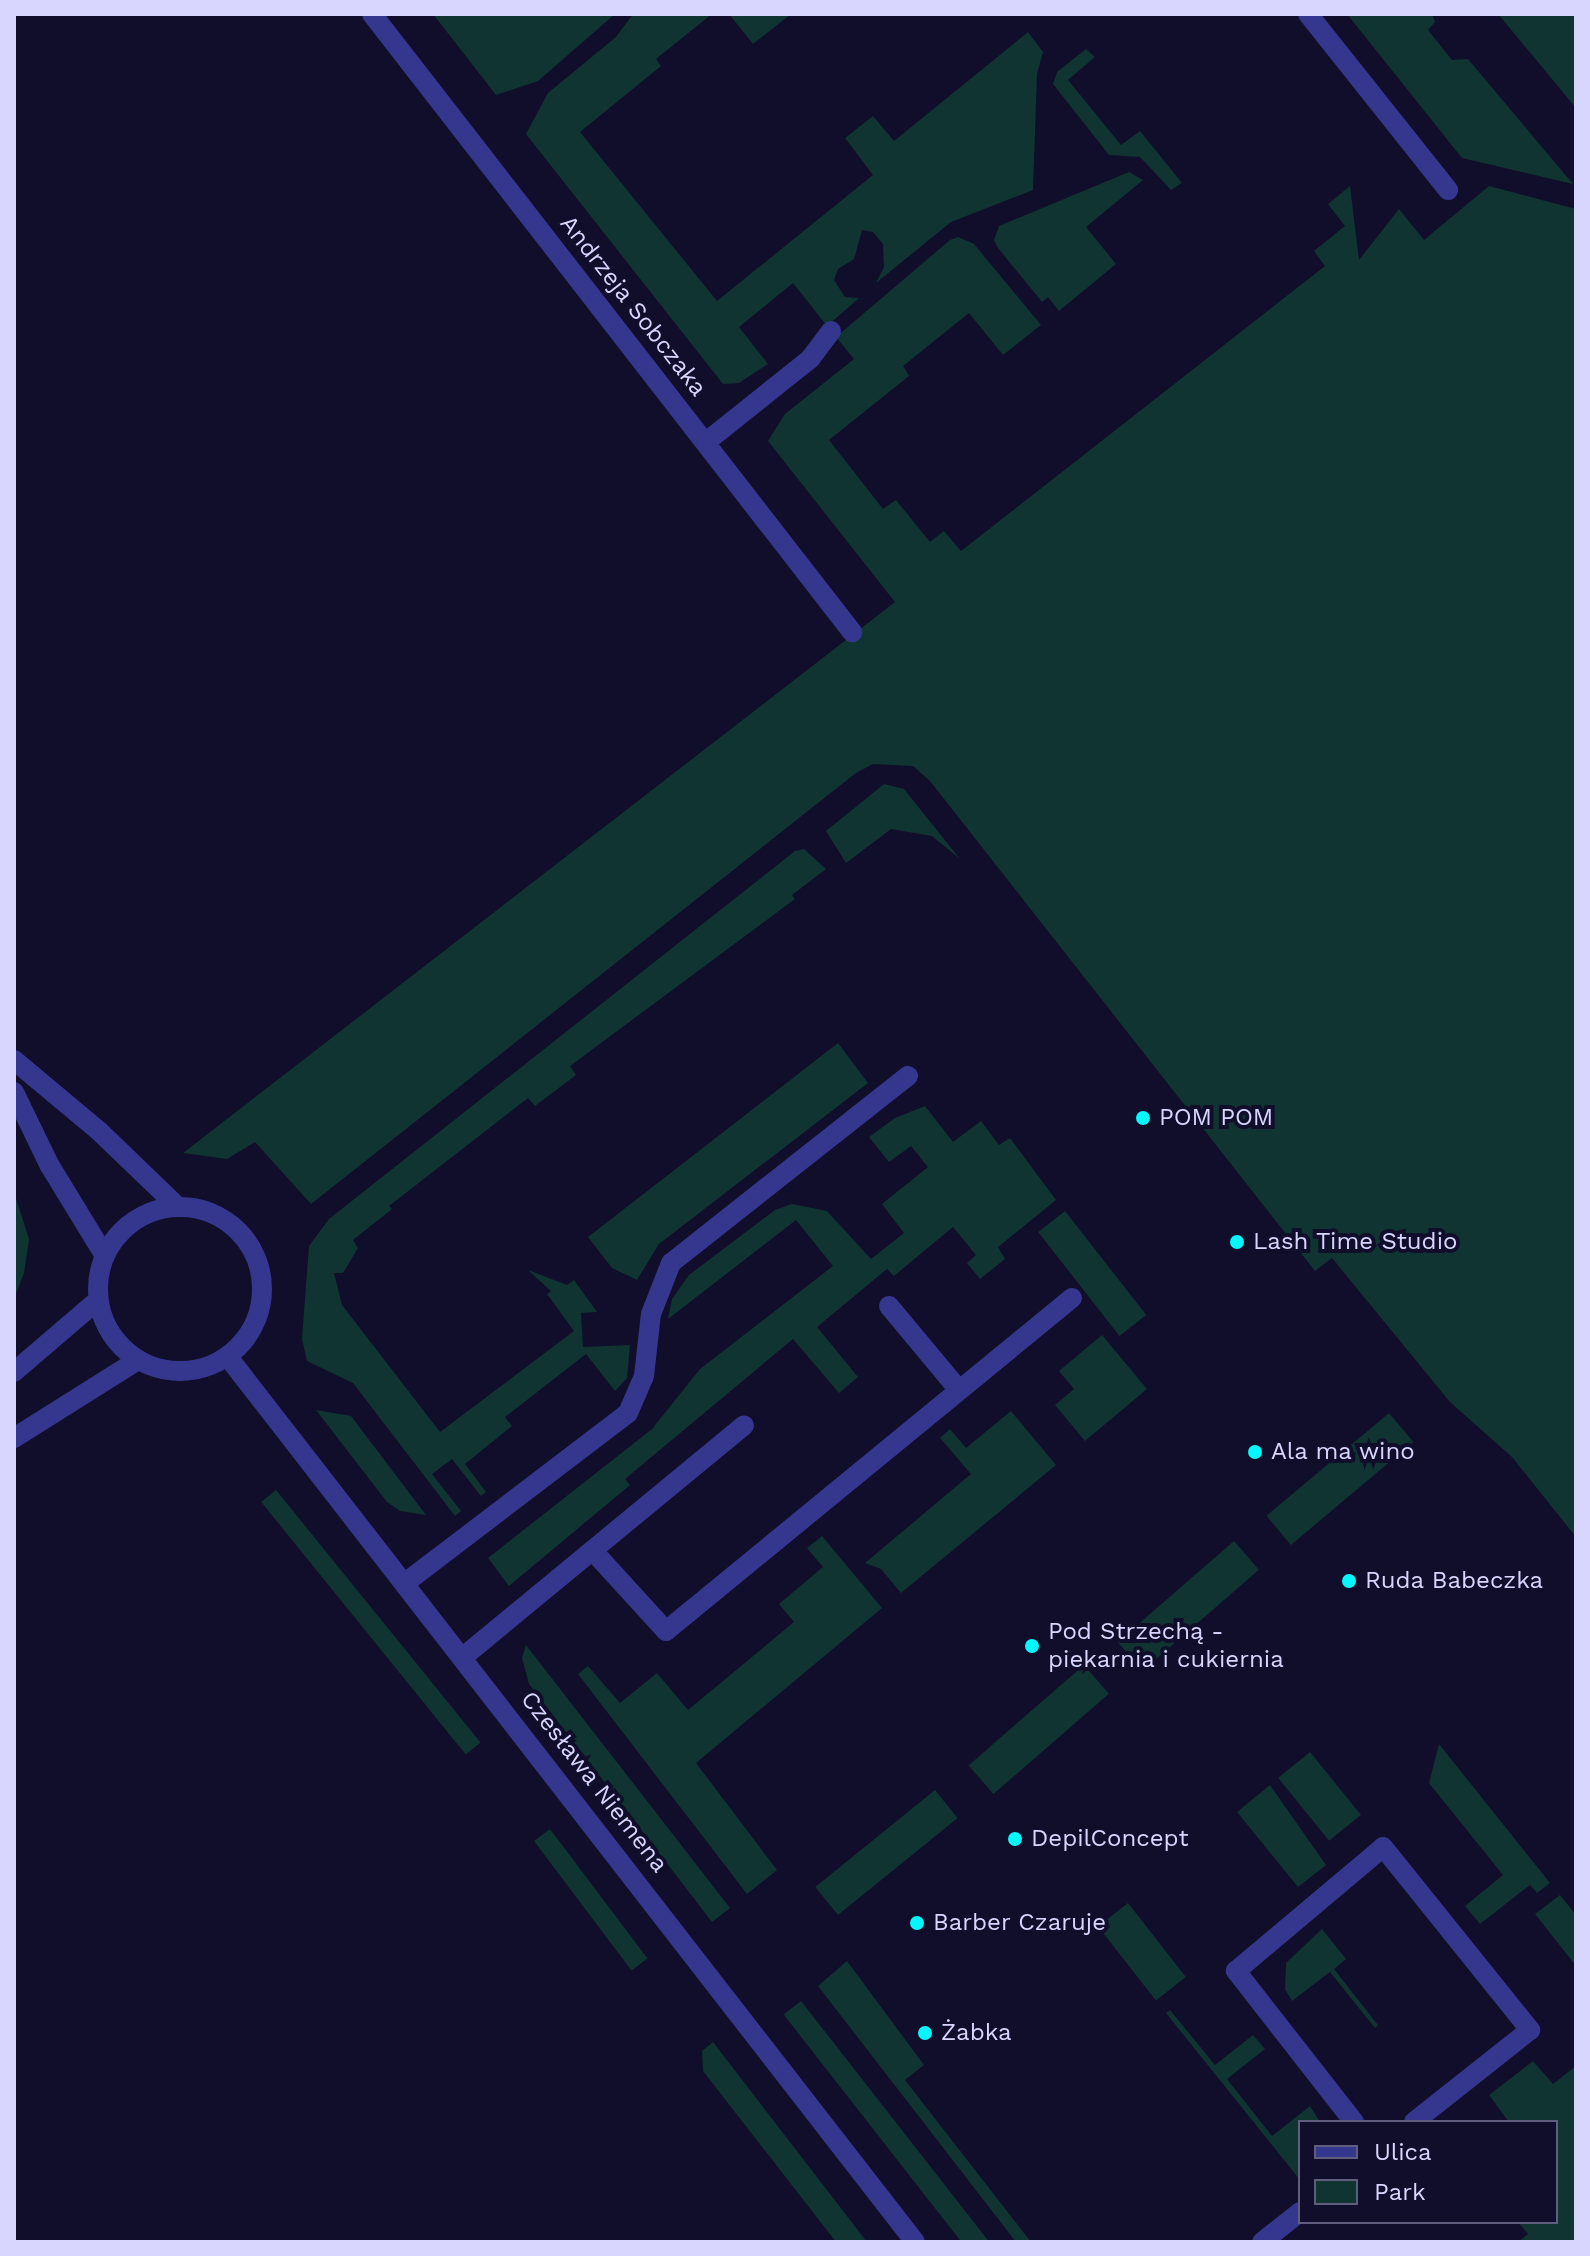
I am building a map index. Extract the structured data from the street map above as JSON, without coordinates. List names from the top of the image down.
{
  "streets": {
    "street": ["Andrzeja Sobczaka", "Czesława Niemena"]
  },
  "places": [
    "POM POM",
    "Lash Time Studio",
    "Ala ma wino",
    "Ruda Babeczka",
    "Pod Strzechą - piekarnia i cukiernia",
    "DepilConcept",
    "Barber Czaruje",
    "Żabka"
  ],
  "legend": ["Ulica", "Park"]
}
